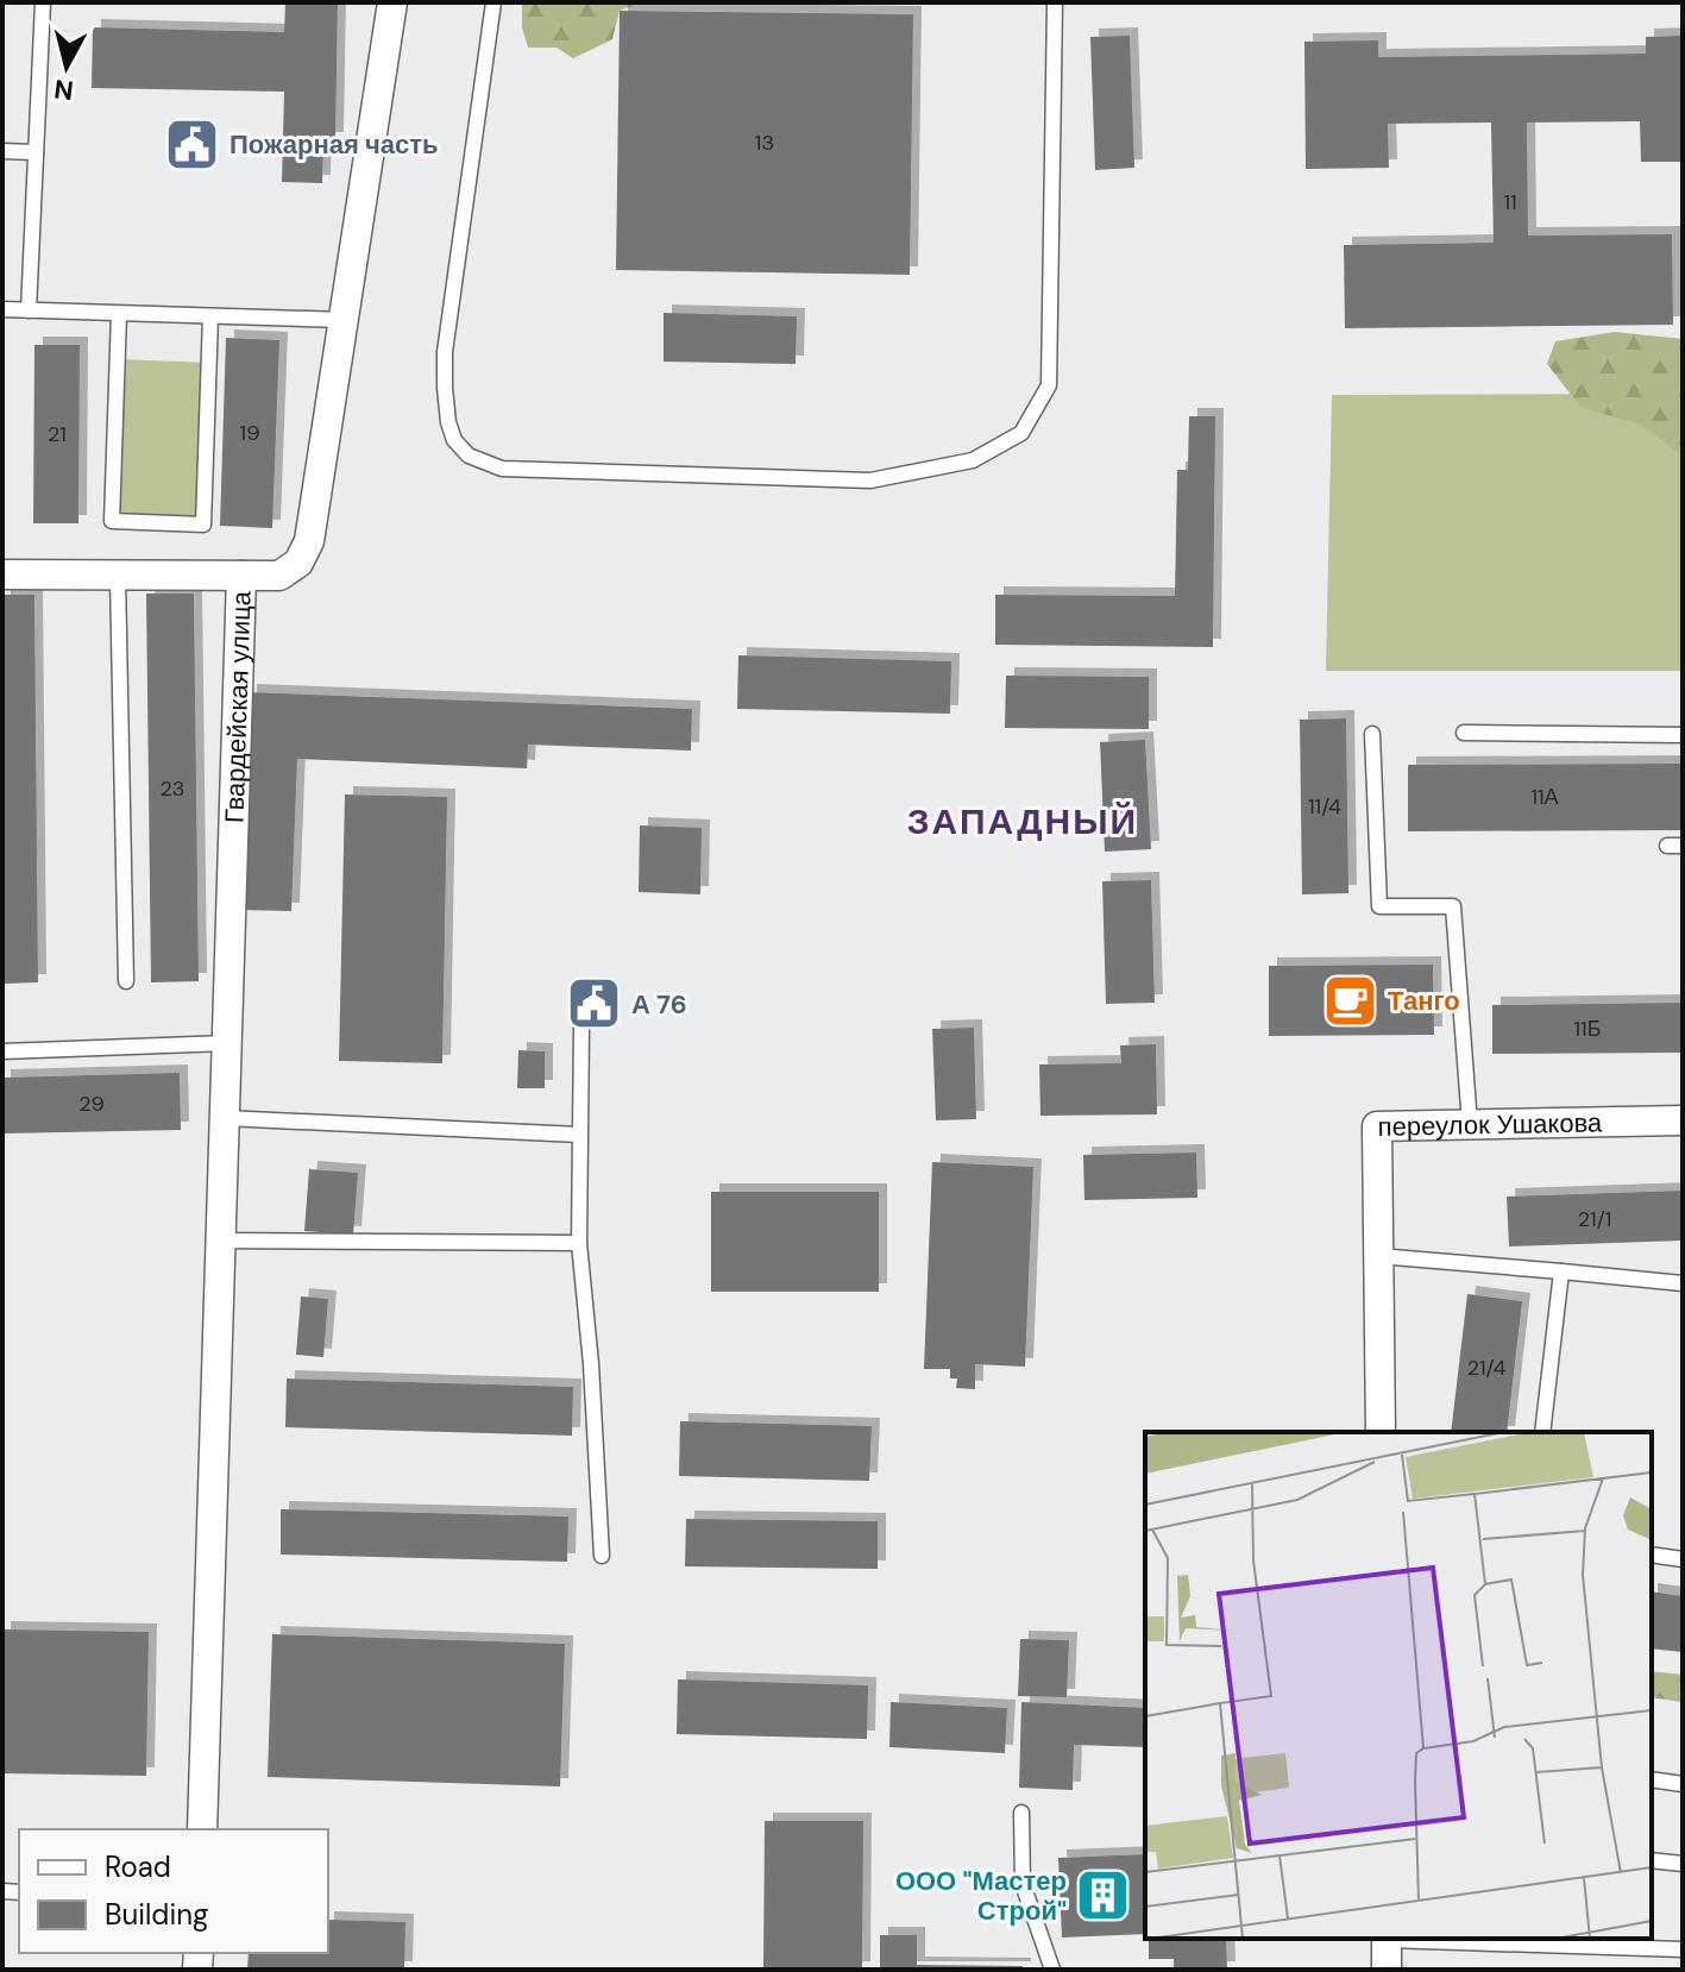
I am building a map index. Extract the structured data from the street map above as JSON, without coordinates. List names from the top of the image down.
{
  "streets": {
    "street": ["Гвардейская улица", "переулок Ушакова"]
  },
  "districts": ["ЗАПАДНЫЙ"],
  "places": {
    "public building": ["Пожарная часть", "А 76"],
    "cafe": ["Танго"],
    "building": ["ООО \"Мастер Строй\""]
  },
  "house_numbers": [
    "13",
    "11",
    "19",
    "21",
    "23",
    "11А",
    "11/4",
    "11Б",
    "29",
    "21/1",
    "21/4"
  ],
  "legend": ["Road", "Building"],
  "north": "bottom"
}
